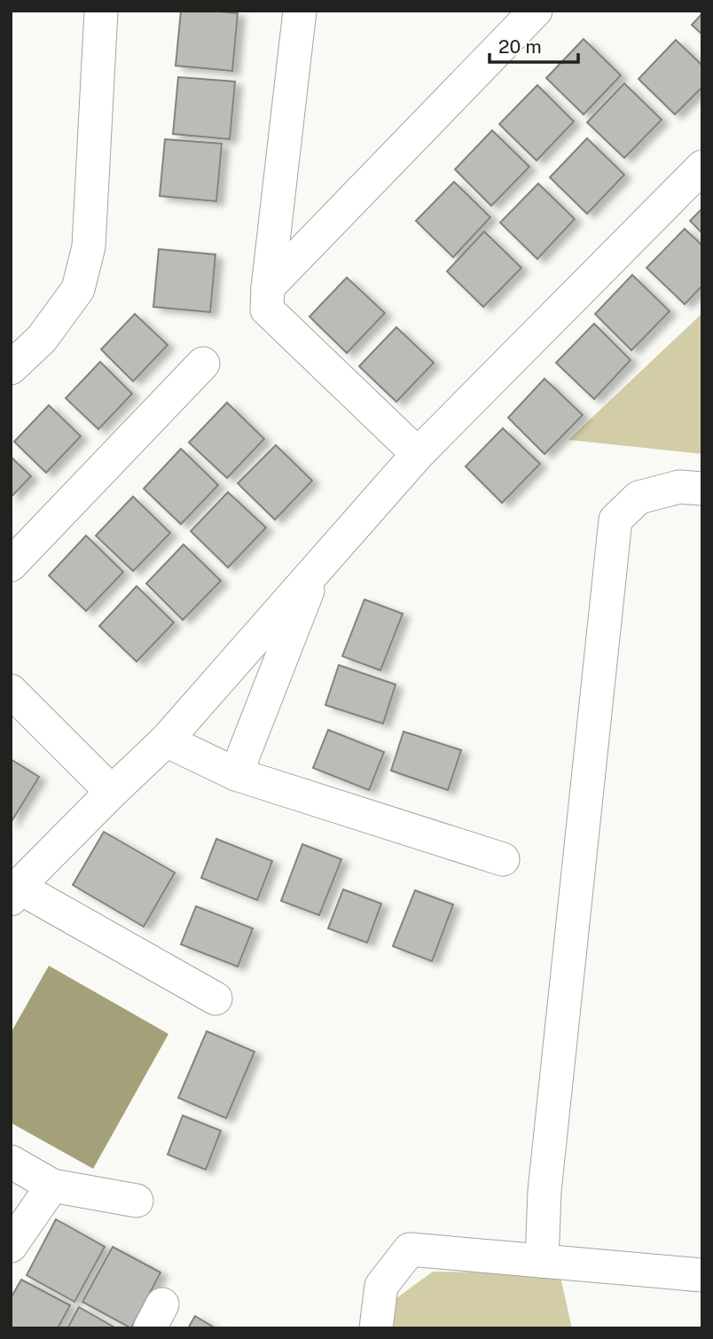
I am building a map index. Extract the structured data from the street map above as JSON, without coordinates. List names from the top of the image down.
{
  "scale_bar": "20 m"
}
